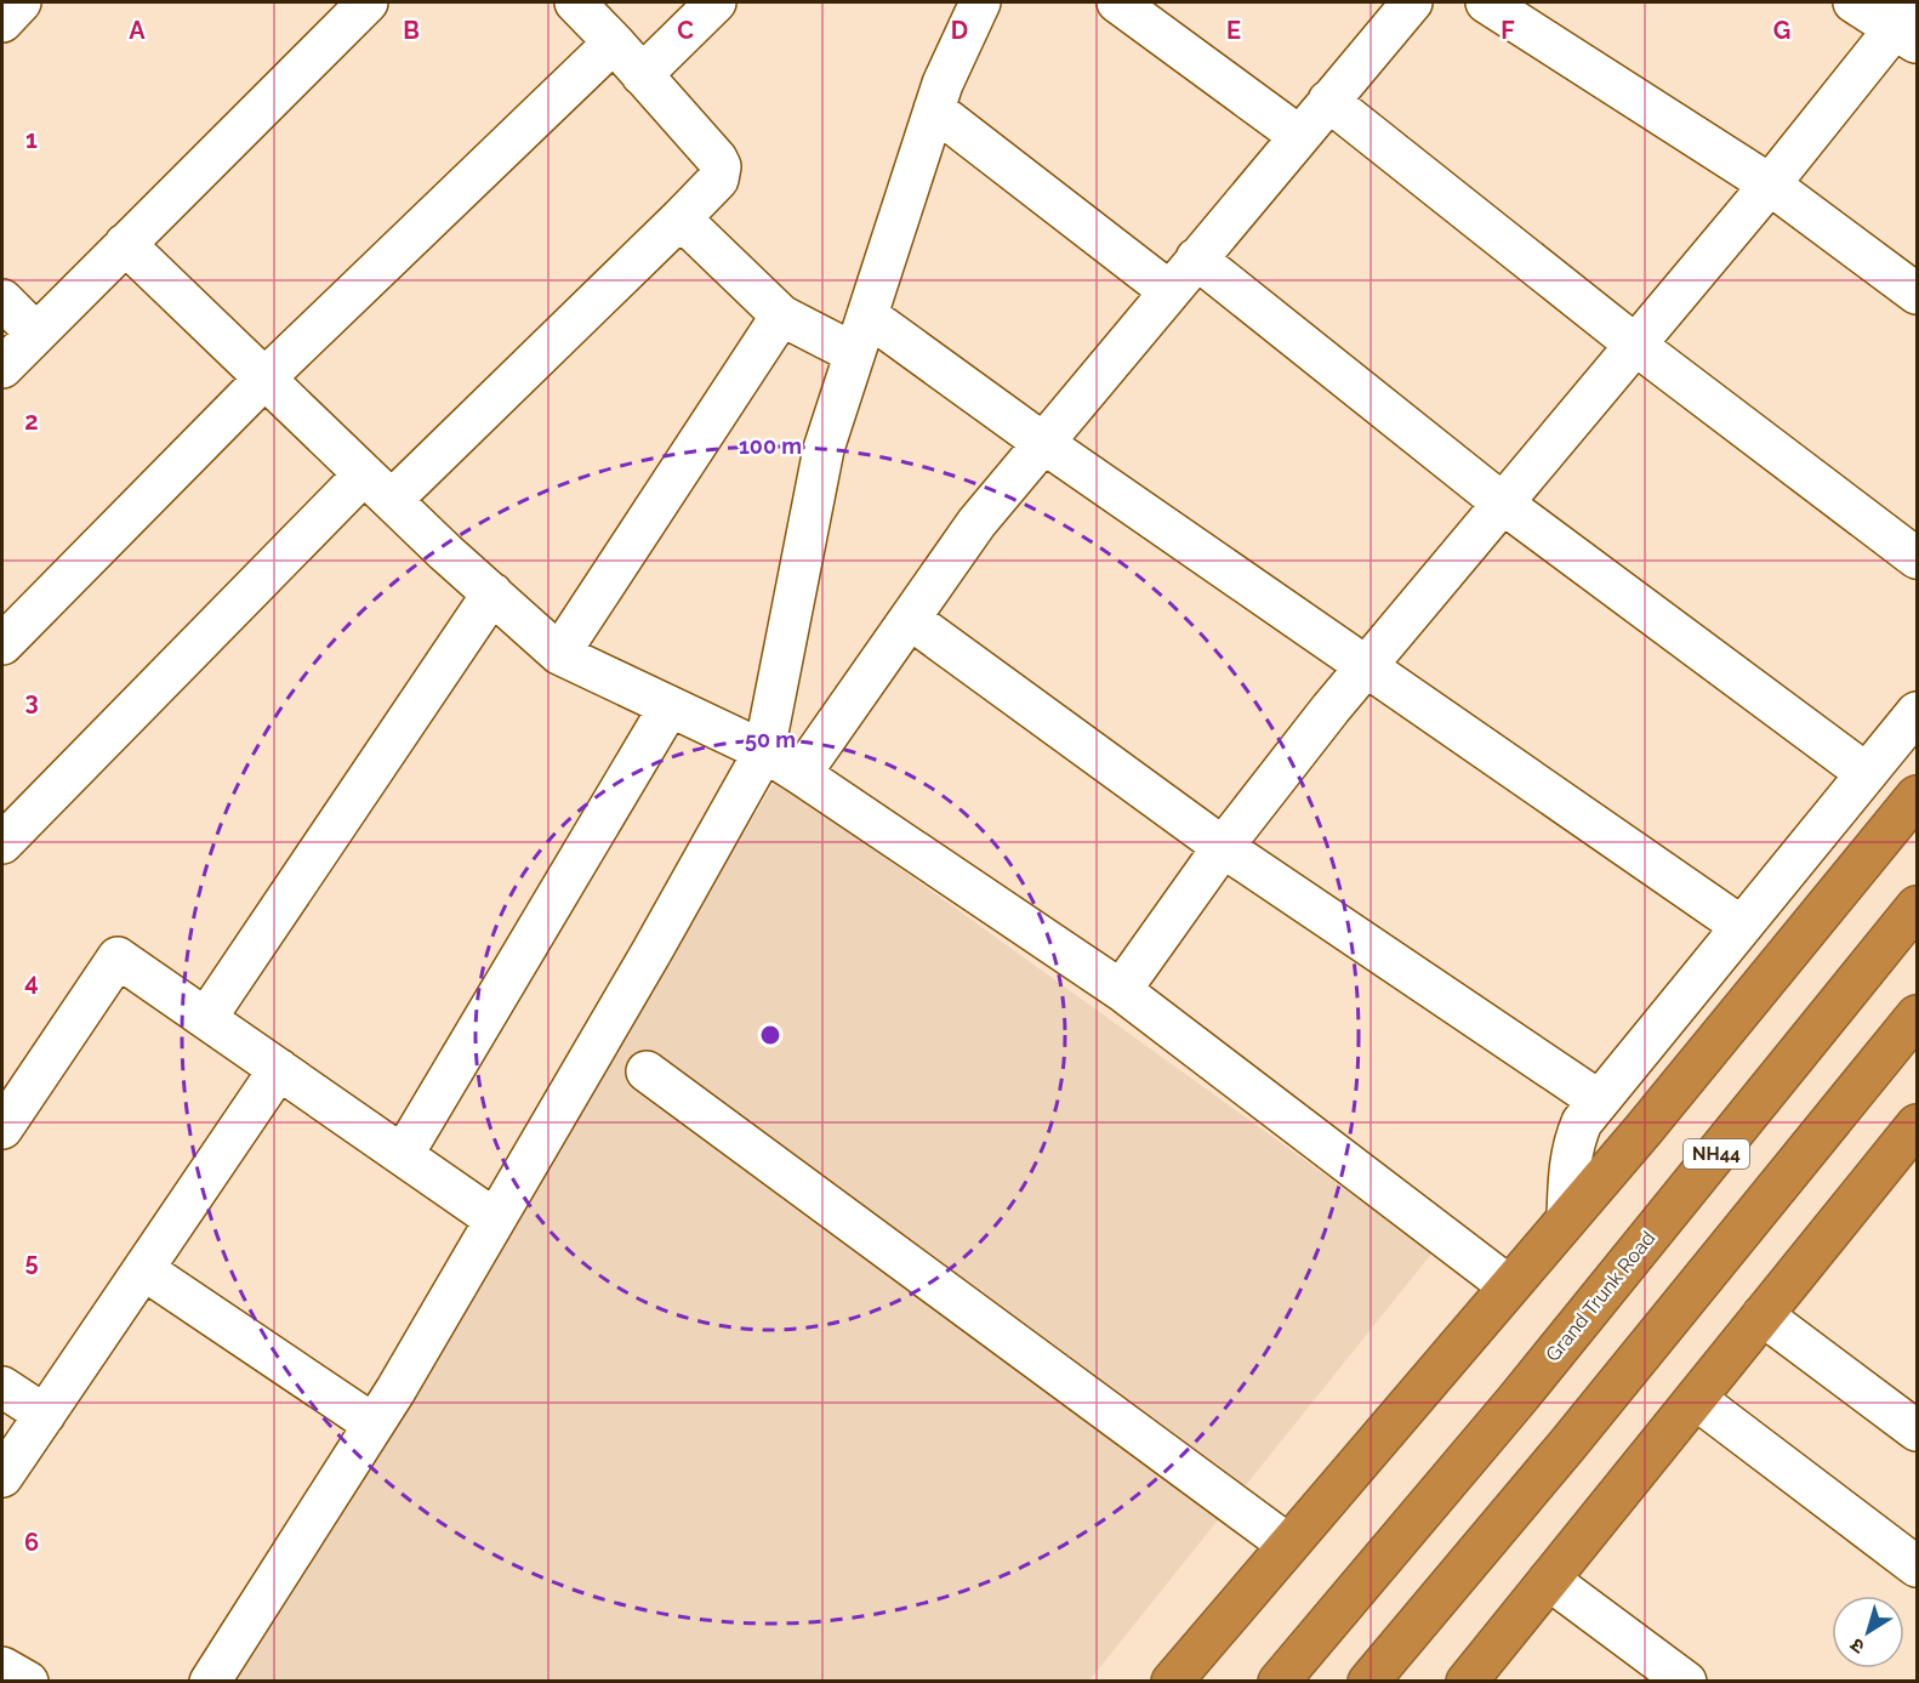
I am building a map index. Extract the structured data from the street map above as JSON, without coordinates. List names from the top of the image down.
{
  "streets": {
    "highway": ["NH44", "Grand Trunk Road"]
  },
  "north": "bottom left",
  "grid": {
    "columns": [
      "A",
      "B",
      "C",
      "D",
      "E",
      "F",
      "G"
    ],
    "rows": [
      "1",
      "2",
      "3",
      "4",
      "5",
      "6"
    ]
  },
  "rings": ["100 m", "50 m"]
}
